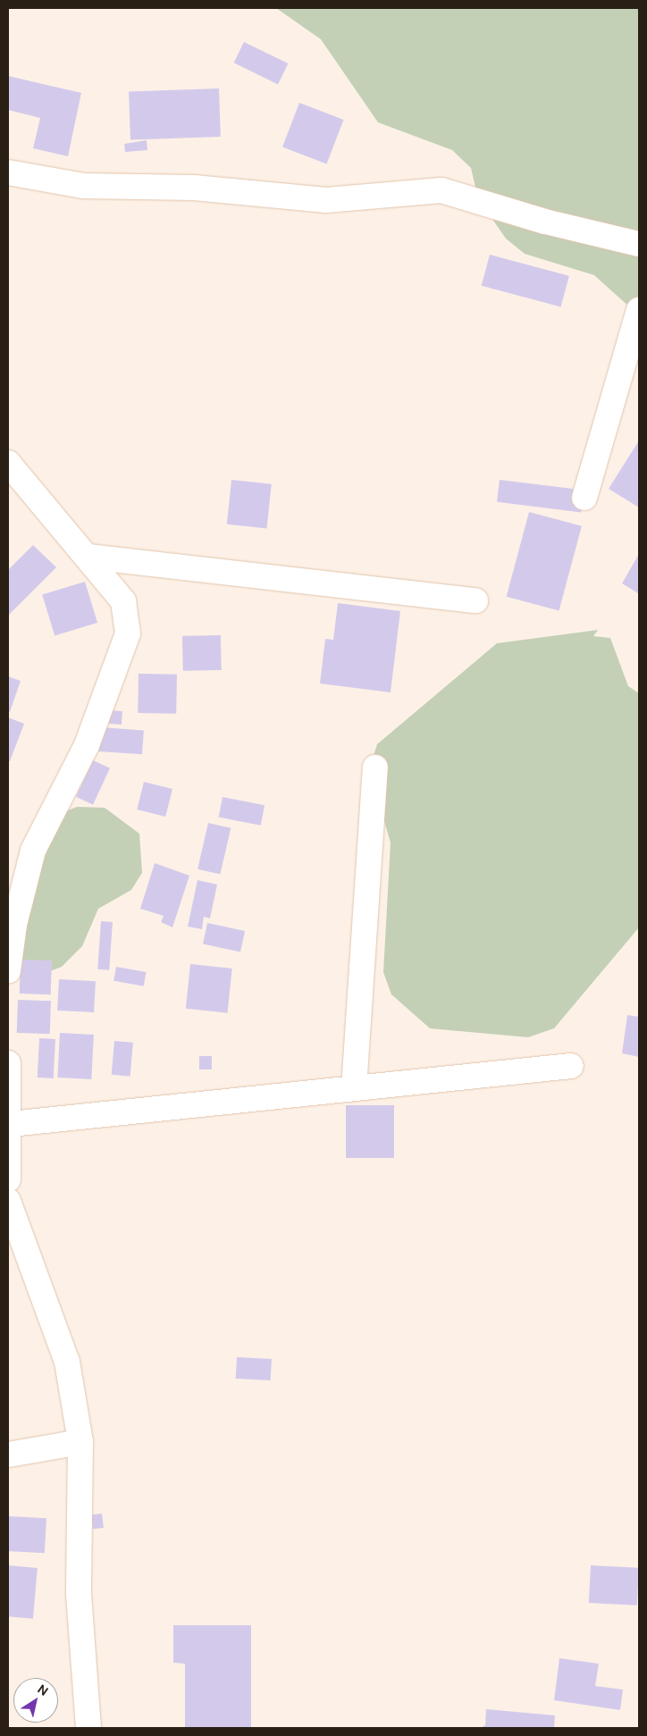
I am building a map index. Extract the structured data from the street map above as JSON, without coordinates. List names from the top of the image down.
{
  "north": "top right"
}
